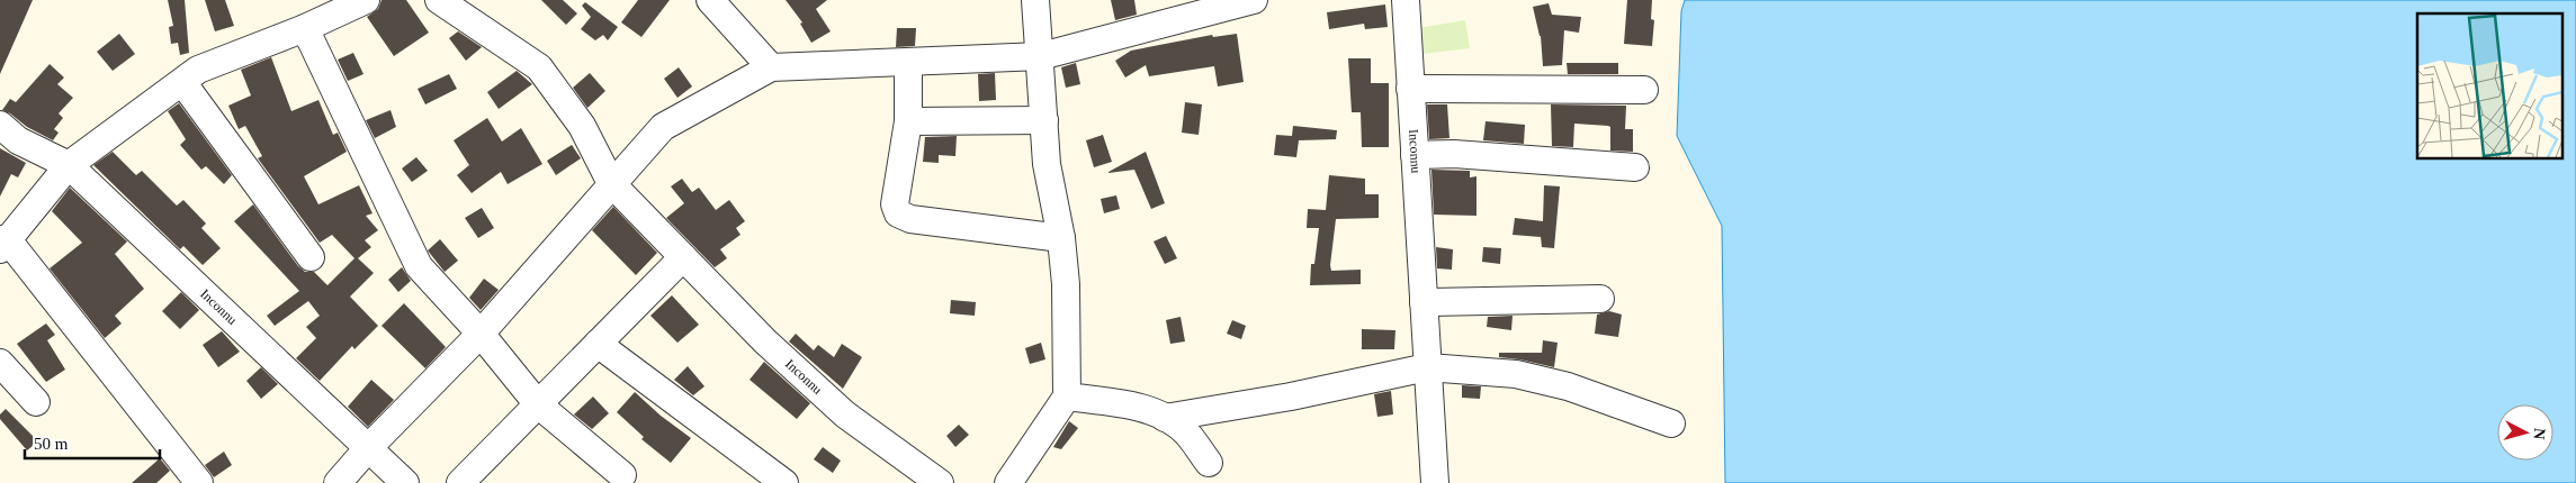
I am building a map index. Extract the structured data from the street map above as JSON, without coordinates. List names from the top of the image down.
{
  "streets": {
    "street": ["Inconnu"]
  },
  "scale_bar": "50 m",
  "north": "right"
}
